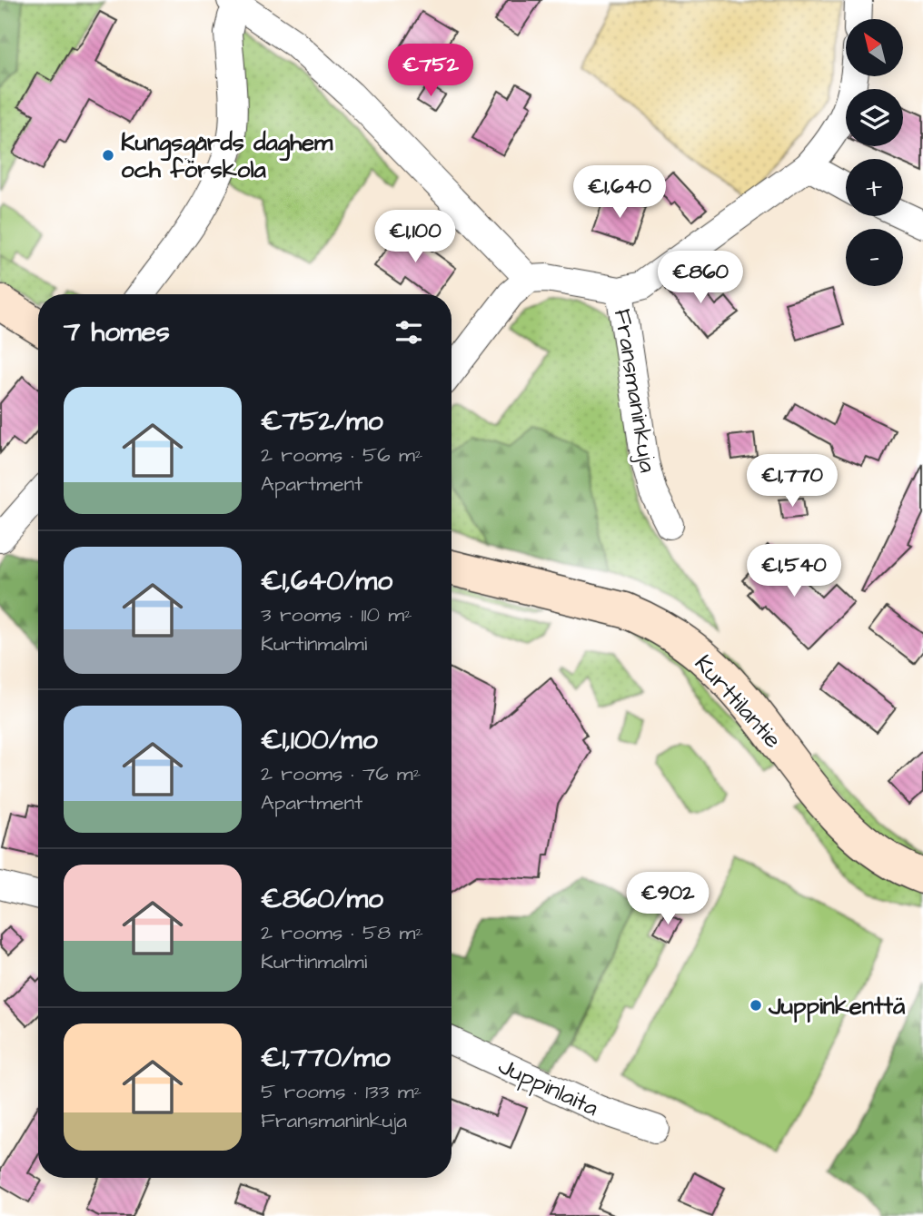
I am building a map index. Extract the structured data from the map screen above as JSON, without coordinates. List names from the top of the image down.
{
  "streets": {
    "street": ["Fransmaninkuja", "Kurttilantie", "Juppinlaita"]
  },
  "places": ["Kungsgårds daghem och förskola", "Juppinkenttä"],
  "north": "top left",
  "page": {
    "map_buttons": ["+", "−"],
    "price": [
      "€752",
      "€1,640",
      "€1,100",
      "€860",
      "€1,770",
      "€1,540",
      "€902"
    ],
    "heading": "7 homes",
    "list": [
      {
        "name": "€752/mo",
        "note": "2 rooms · 56 m² · Apartment"
      },
      {
        "name": "€1,640/mo",
        "note": "3 rooms · 110 m² · Kurtinmalmi"
      },
      {
        "name": "€1,100/mo",
        "note": "2 rooms · 76 m² · Apartment"
      },
      {
        "name": "€860/mo",
        "note": "2 rooms · 58 m² · Kurtinmalmi"
      },
      {
        "name": "€1,770/mo",
        "note": "5 rooms · 133 m² · Fransmaninkuja"
      }
    ]
  }
}
